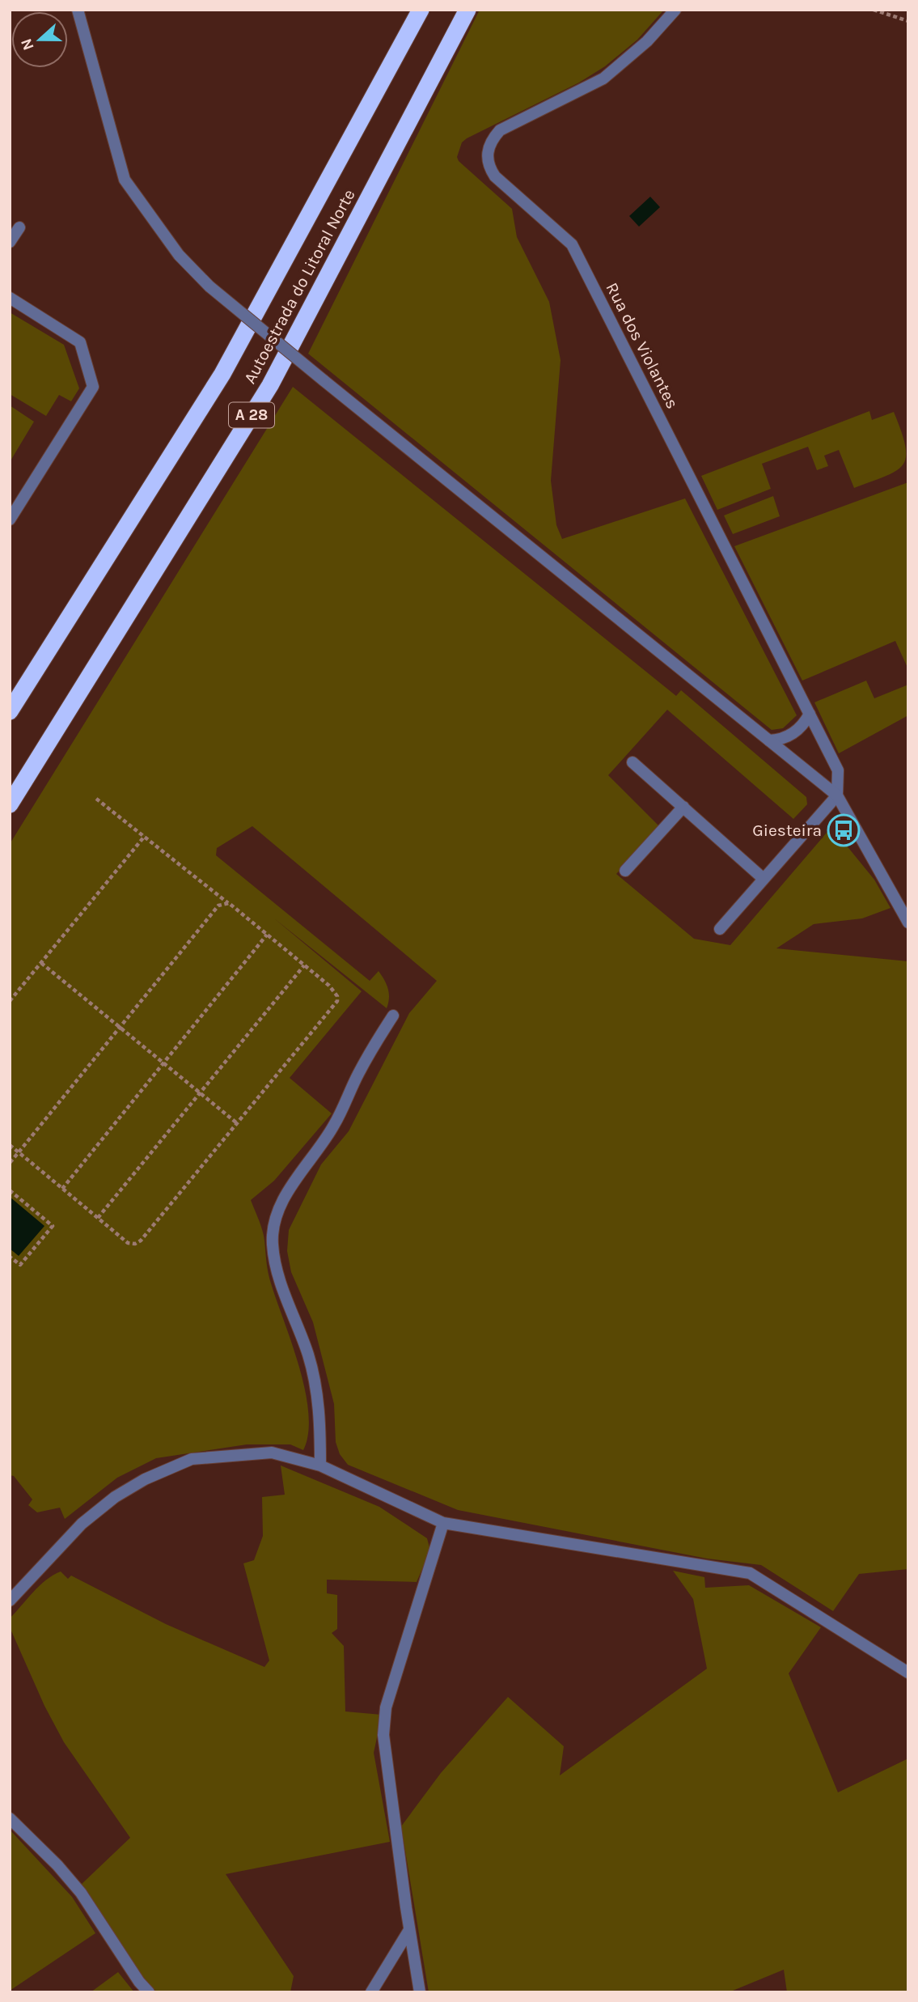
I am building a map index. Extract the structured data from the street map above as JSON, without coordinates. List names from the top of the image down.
{
  "streets": {
    "highway": ["Autoestrada do Litoral Norte", "A 28"],
    "street": ["Rua dos Violantes"]
  },
  "places": {
    "bus stop": ["Giesteira"]
  },
  "north": "left"
}
